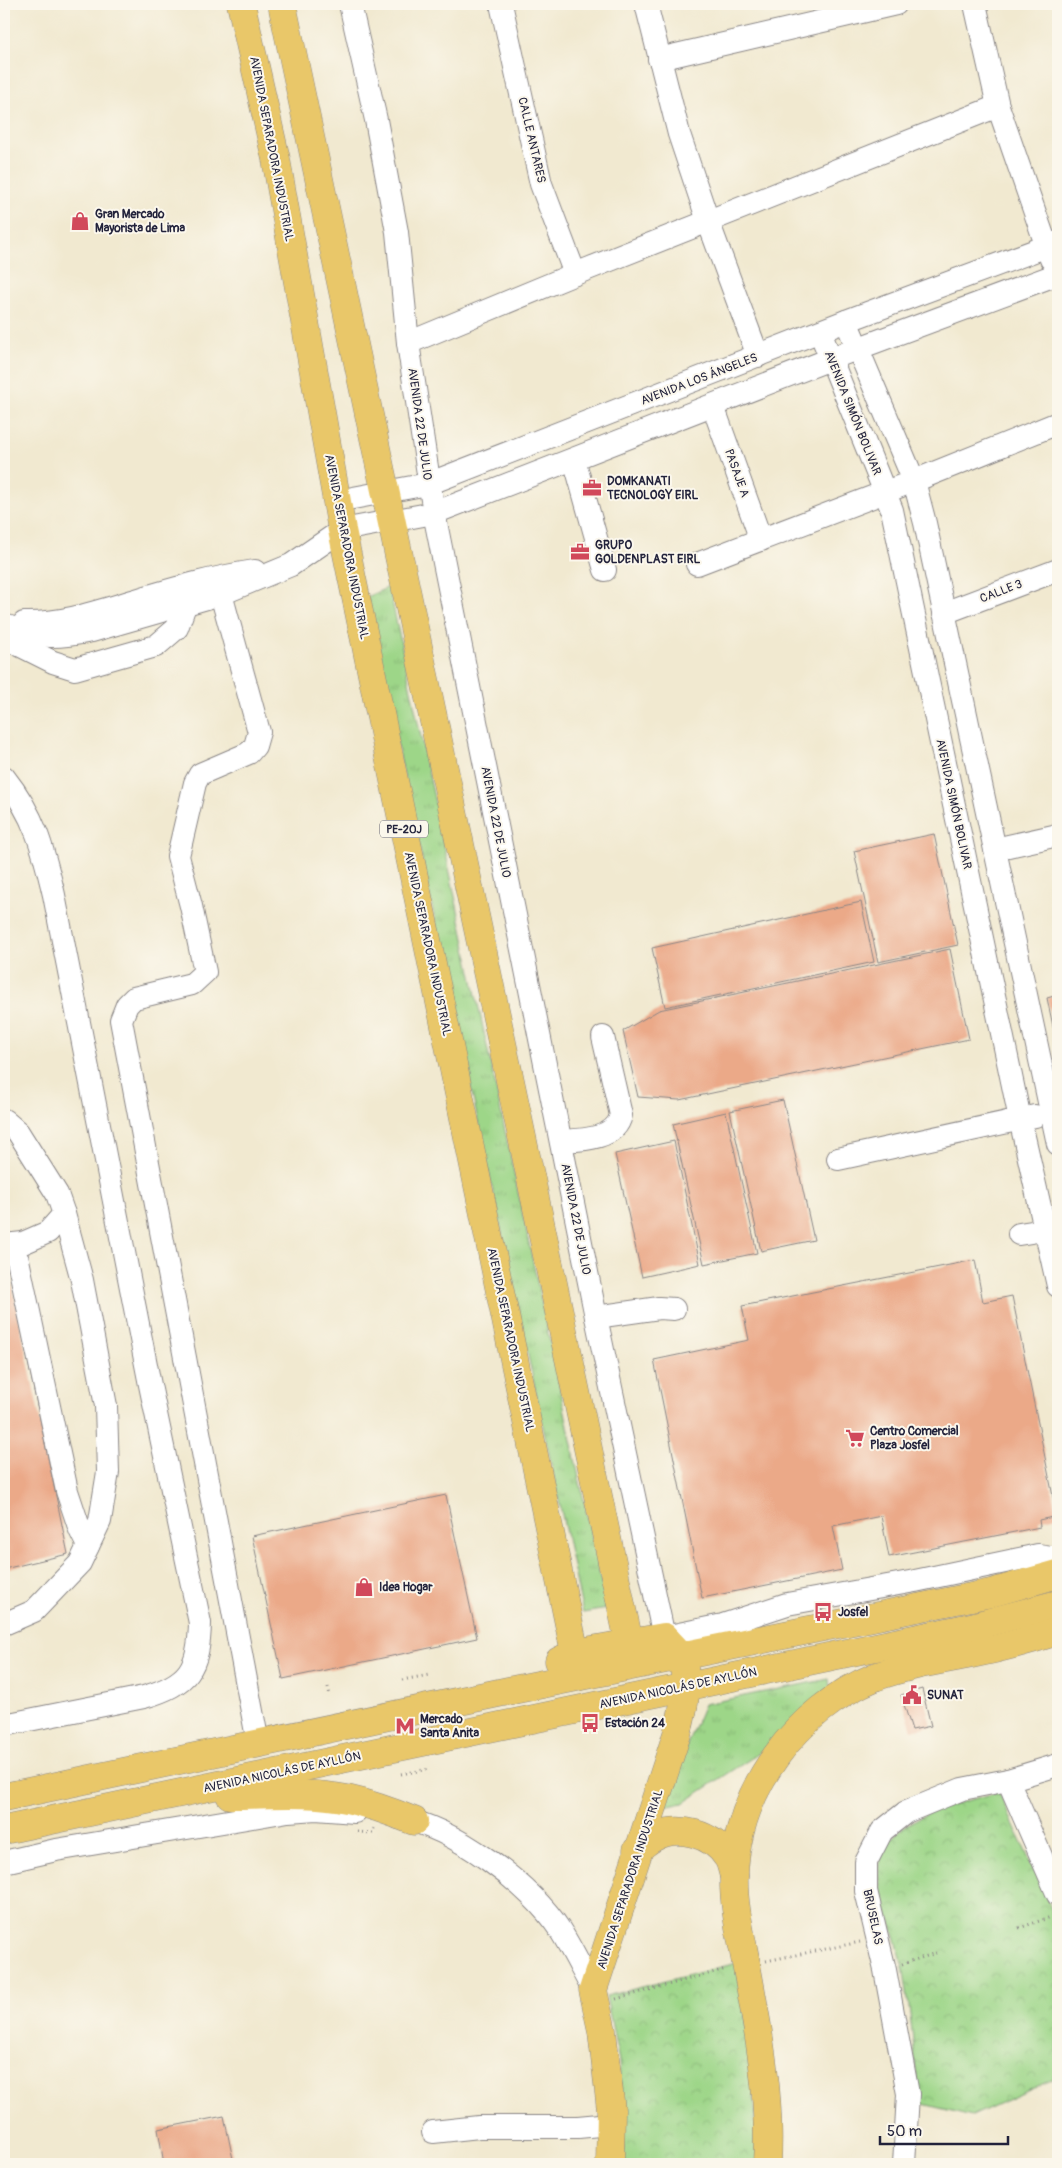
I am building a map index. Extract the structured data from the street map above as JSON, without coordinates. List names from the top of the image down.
{
  "streets": {
    "main road": ["AVENIDA SEPARADORA INDUSTRIAL", "PE-20J", "AVENIDA NICOLÁS DE AYLLÓN"],
    "street": [
      "CALLE ANTARES",
      "AVENIDA LOS ÁNGELES",
      "AVENIDA SIMÓN BOLIVAR",
      "AVENIDA 22 DE JULIO",
      "PASAJE A",
      "CALLE 3",
      "BRUSELAS"
    ]
  },
  "crossings": [
    ["AVENIDA SEPARADORA INDUSTRIAL", "AVENIDA LOS ÁNGELES"],
    ["AVENIDA SEPARADORA INDUSTRIAL", "AVENIDA 22 DE JULIO"],
    ["AVENIDA SEPARADORA INDUSTRIAL", "AVENIDA NICOLÁS DE AYLLÓN"],
    ["AVENIDA LOS ÁNGELES", "AVENIDA SIMÓN BOLIVAR"],
    ["AVENIDA LOS ÁNGELES", "AVENIDA 22 DE JULIO"]
  ],
  "places": {
    "shop": ["Gran Mercado Mayorista de Lima", "Idea Hogar"],
    "office": ["DOMKANATI TECNOLOGY EIRL", "GRUPO GOLDENPLAST EIRL"],
    "supermarket": ["Centro Comercial Plaza Josfel"],
    "bus stop": ["Josfel", "Estación 24"],
    "public building": ["SUNAT"],
    "metro station": ["Mercado Santa Anita"]
  },
  "scale_bar": "50 m"
}
